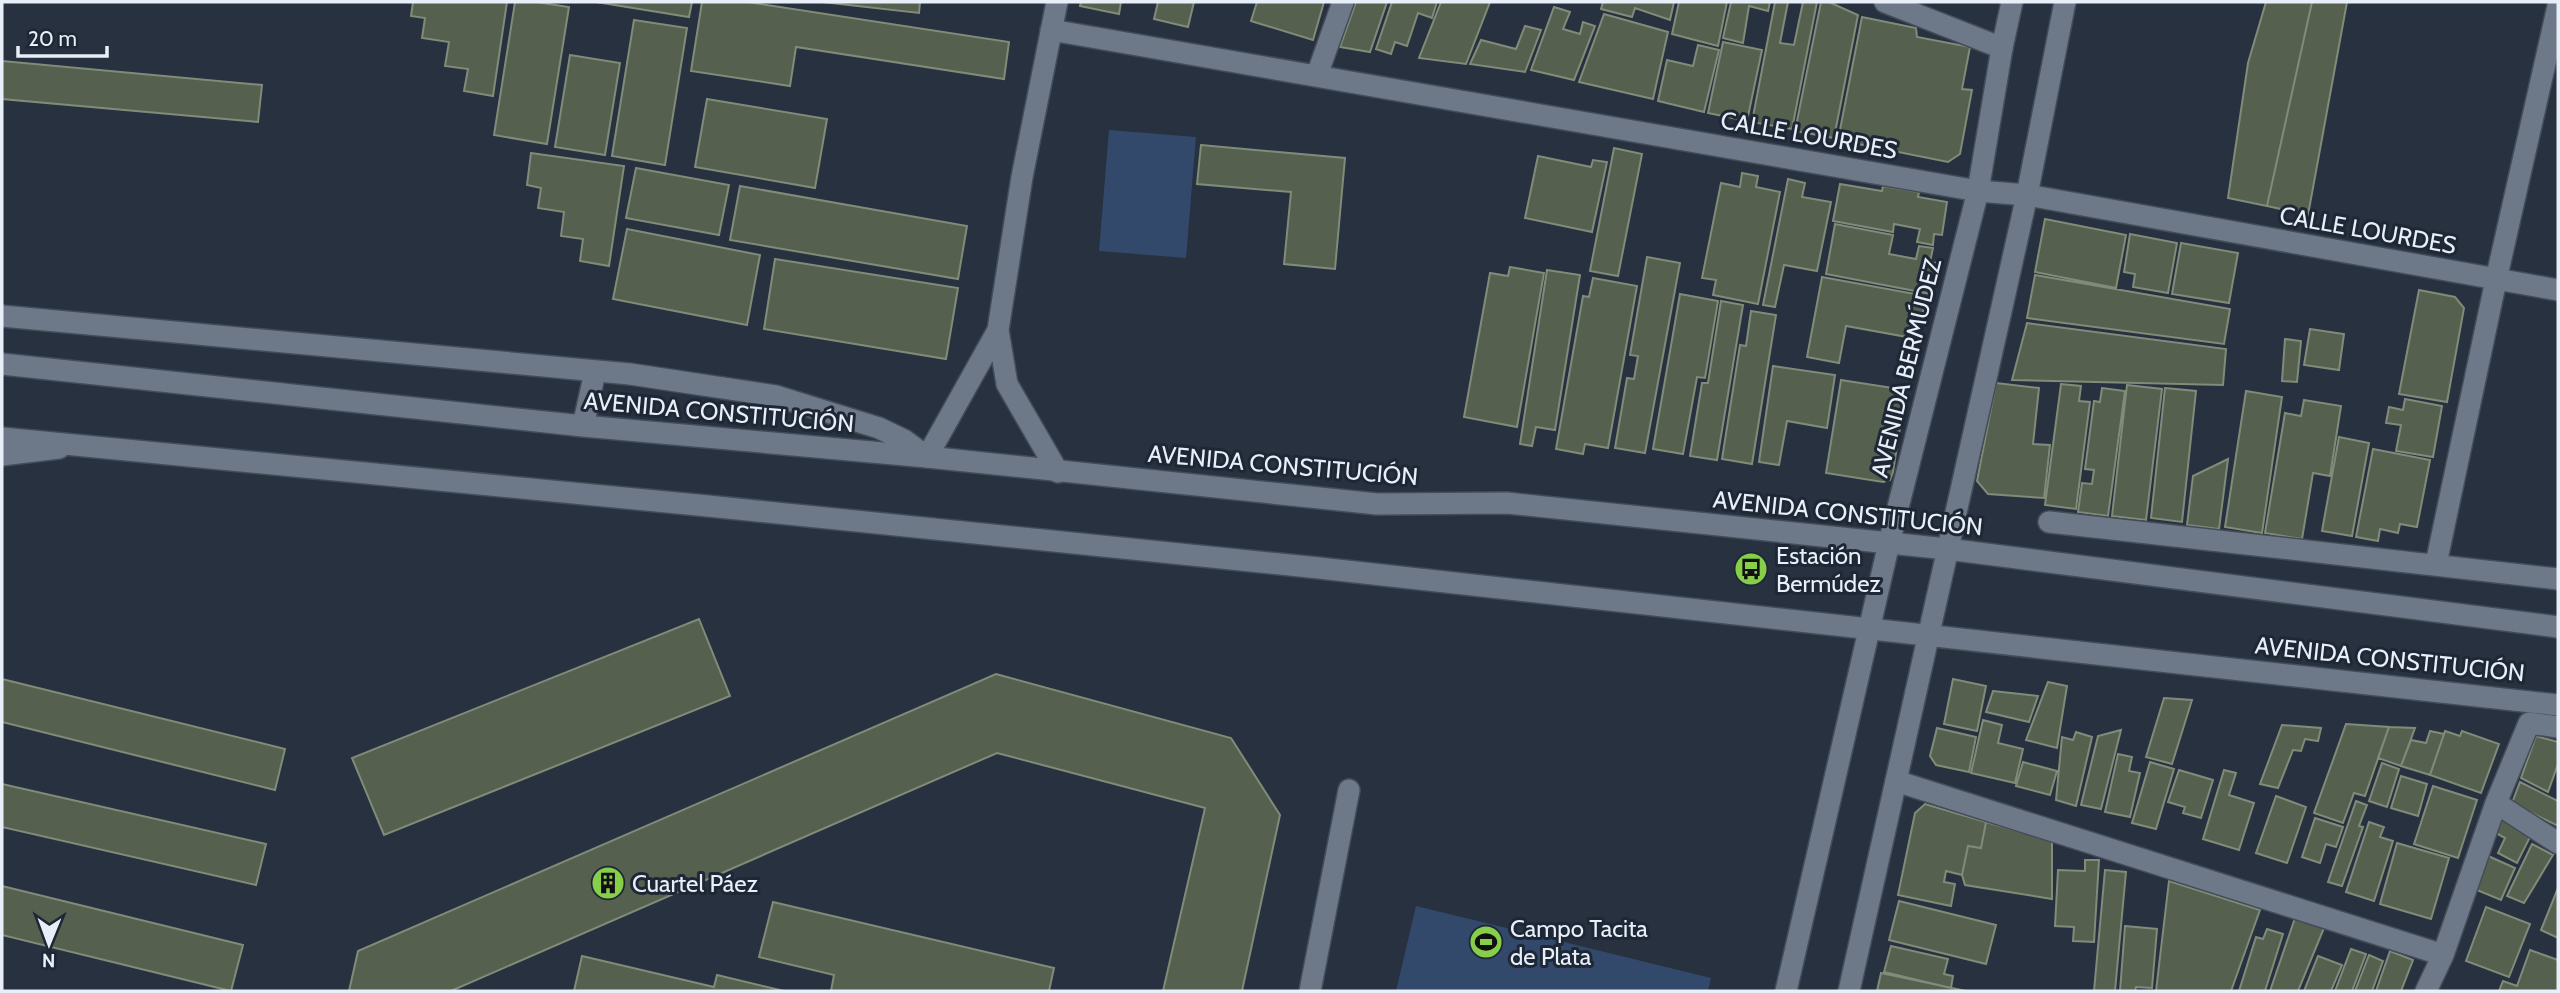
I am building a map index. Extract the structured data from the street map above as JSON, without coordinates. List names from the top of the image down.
{
  "streets": {
    "street": ["CALLE LOURDES", "AVENIDA BERMÚDEZ", "AVENIDA CONSTITUCIÓN"]
  },
  "crossings": [
    ["CALLE LOURDES", "AVENIDA BERMÚDEZ"],
    ["AVENIDA BERMÚDEZ", "AVENIDA CONSTITUCIÓN"]
  ],
  "places": {
    "bus stop": ["Estación Bermúdez"],
    "building": ["Cuartel Páez"],
    "sports": ["Campo Tacita de Plata"]
  },
  "scale_bar": "20 m",
  "north": "bottom"
}
